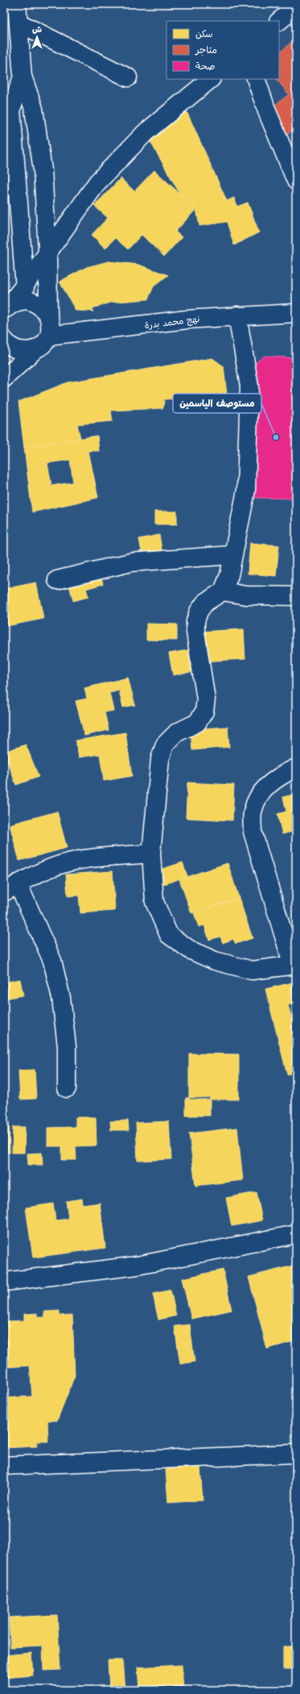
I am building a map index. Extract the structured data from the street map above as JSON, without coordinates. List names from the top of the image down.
{
  "streets": {
    "street": ["نهج محمد بدرة"]
  },
  "places": ["مستوصف الياسمين"],
  "legend": ["سكن", "متاجر", "صحة"],
  "north": "top"
}
